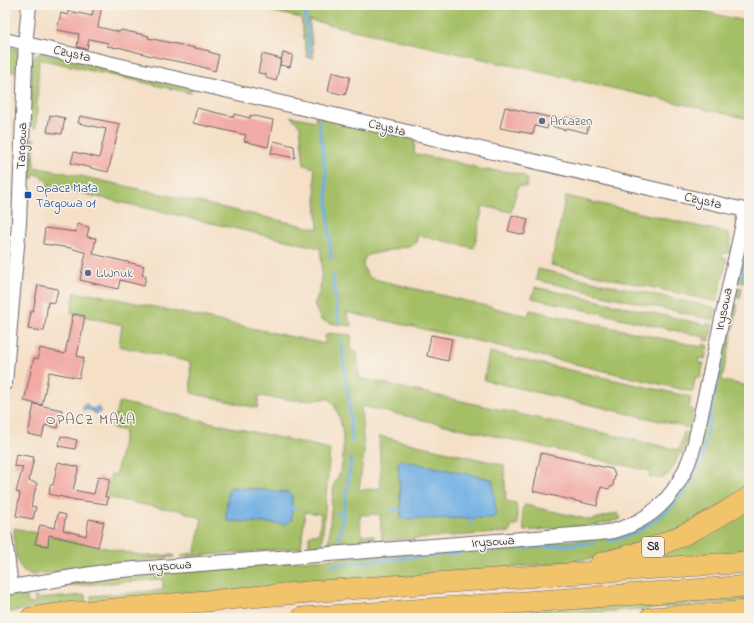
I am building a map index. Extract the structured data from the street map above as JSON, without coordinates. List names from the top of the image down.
{
  "streets": {
    "highway": ["S8"],
    "street": ["Czysta", "Targowa", "Irysowa"]
  },
  "crossings": [
    ["Czysta", "Targowa"],
    ["Czysta", "Irysowa"]
  ],
  "districts": ["OPACZ MAŁA"],
  "places": {
    "other": ["Arkazen", "L.Wnuk"],
    "transit": ["Opacz Mała Targowa 01"]
  }
}
